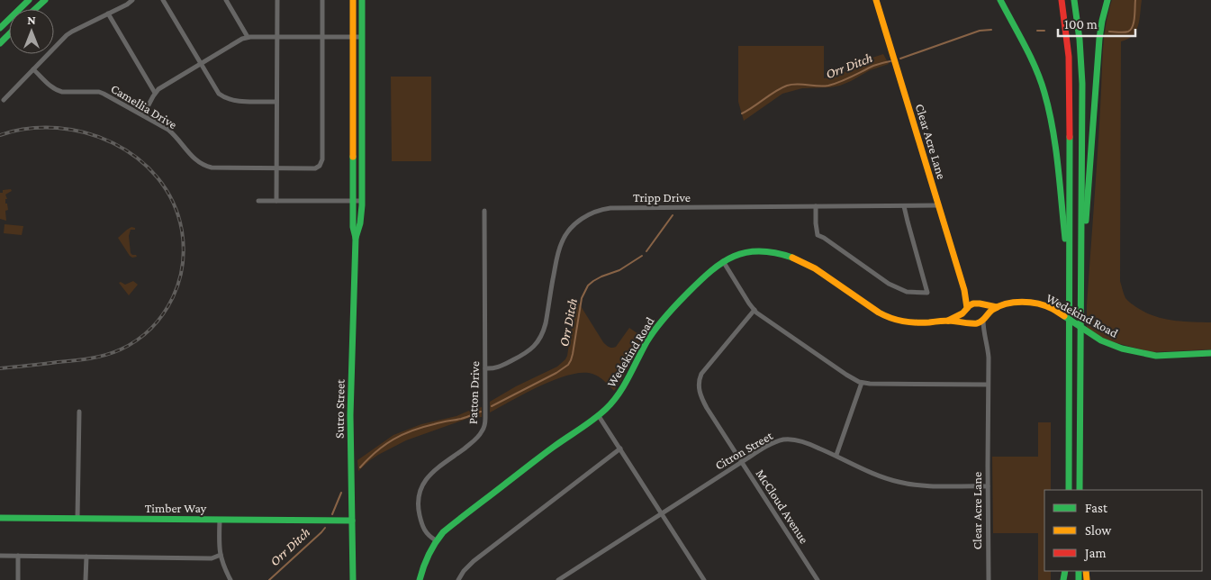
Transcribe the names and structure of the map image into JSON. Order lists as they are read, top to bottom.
{
  "streets": {
    "main road": [
      "Clear Acre Lane",
      "Wedekind Road",
      "Sutro Street",
      "Timber Way"
    ],
    "street": [
      "Camellia Drive",
      "Tripp Drive",
      "Patton Drive",
      "Citron Street",
      "McCloud Avenue"
    ]
  },
  "crossings": [
    ["Clear Acre Lane", "Tripp Drive"],
    ["Clear Acre Lane", "Wedekind Road"],
    ["Clear Acre Lane", "Citron Street"],
    ["Tripp Drive", "Patton Drive"],
    ["Wedekind Road", "Patton Drive"],
    ["Sutro Street", "Timber Way"],
    ["Citron Street", "McCloud Avenue"]
  ],
  "water": ["Orr Ditch"],
  "legend": ["Fast", "Slow", "Jam"],
  "scale_bar": "100 m",
  "north": "top"
}
